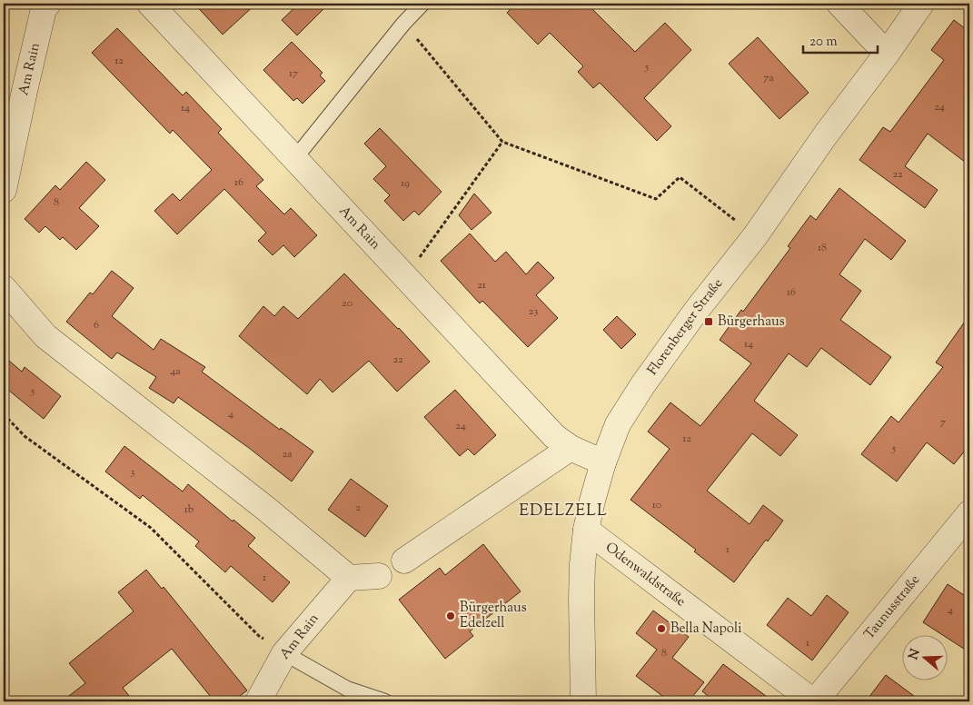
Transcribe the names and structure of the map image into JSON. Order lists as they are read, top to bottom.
{
  "streets": {
    "street": [
      "Am Rain",
      "Florenberger Straße",
      "Odenwaldstraße",
      "Taunusstraße"
    ]
  },
  "crossings": [
    ["Am Rain", "Florenberger Straße"],
    ["Florenberger Straße", "Odenwaldstraße"],
    ["Odenwaldstraße", "Taunusstraße"]
  ],
  "districts": ["EDELZELL"],
  "places": {
    "transit": ["Bürgerhaus"],
    "other": ["Bürgerhaus Edelzell", "Bella Napoli"]
  },
  "house_numbers": [
    "12",
    "5",
    "17",
    "7a",
    "24",
    "14",
    "22",
    "16",
    "19",
    "8",
    "18",
    "21",
    "16",
    "20",
    "23",
    "6",
    "14",
    "22",
    "4a",
    "5",
    "4",
    "7",
    "24",
    "12",
    "5",
    "2a",
    "3",
    "10",
    "2",
    "1b",
    "1",
    "1",
    "4",
    "1",
    "8"
  ],
  "scale_bar": "20 m",
  "north": "left"
}
